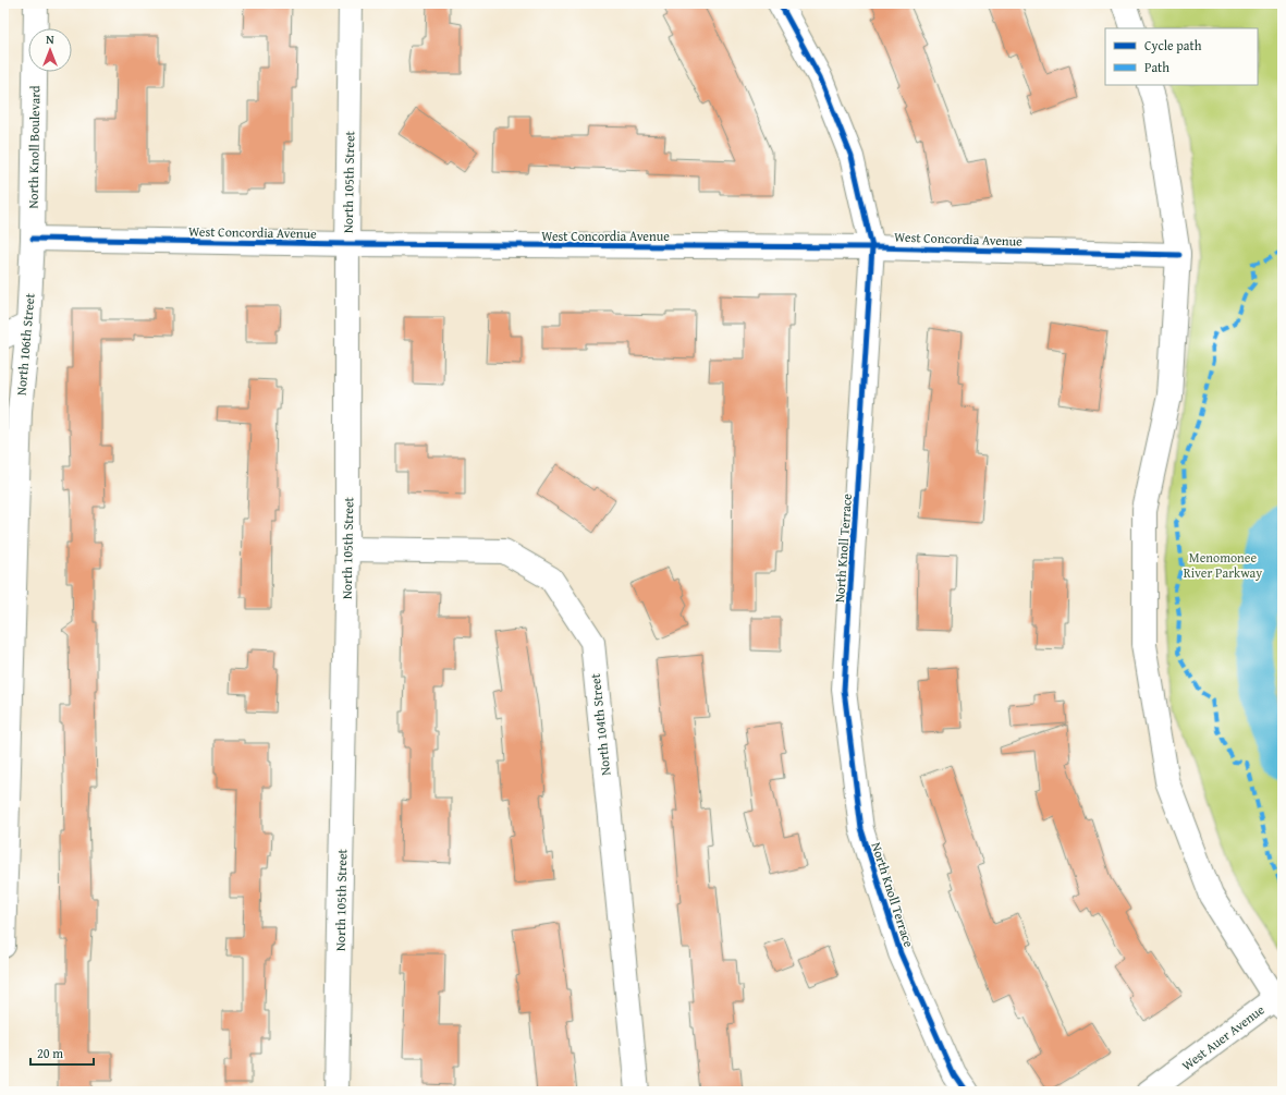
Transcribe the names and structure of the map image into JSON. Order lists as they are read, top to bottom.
{
  "streets": {
    "street": [
      "North Knoll Boulevard",
      "North 105th Street",
      "West Concordia Avenue",
      "North 106th Street",
      "North Knoll Terrace",
      "North 104th Street",
      "West Auer Avenue"
    ]
  },
  "crossings": [
    ["North Knoll Boulevard", "West Concordia Avenue"],
    ["North Knoll Boulevard", "North 106th Street"],
    ["North 105th Street", "West Concordia Avenue"],
    ["North 105th Street", "North 104th Street"],
    ["West Concordia Avenue", "North 106th Street"],
    ["West Concordia Avenue", "North Knoll Terrace"]
  ],
  "parks": ["Menomonee River Parkway"],
  "legend": ["Cycle path", "Path"],
  "scale_bar": "20 m",
  "north": "top"
}
